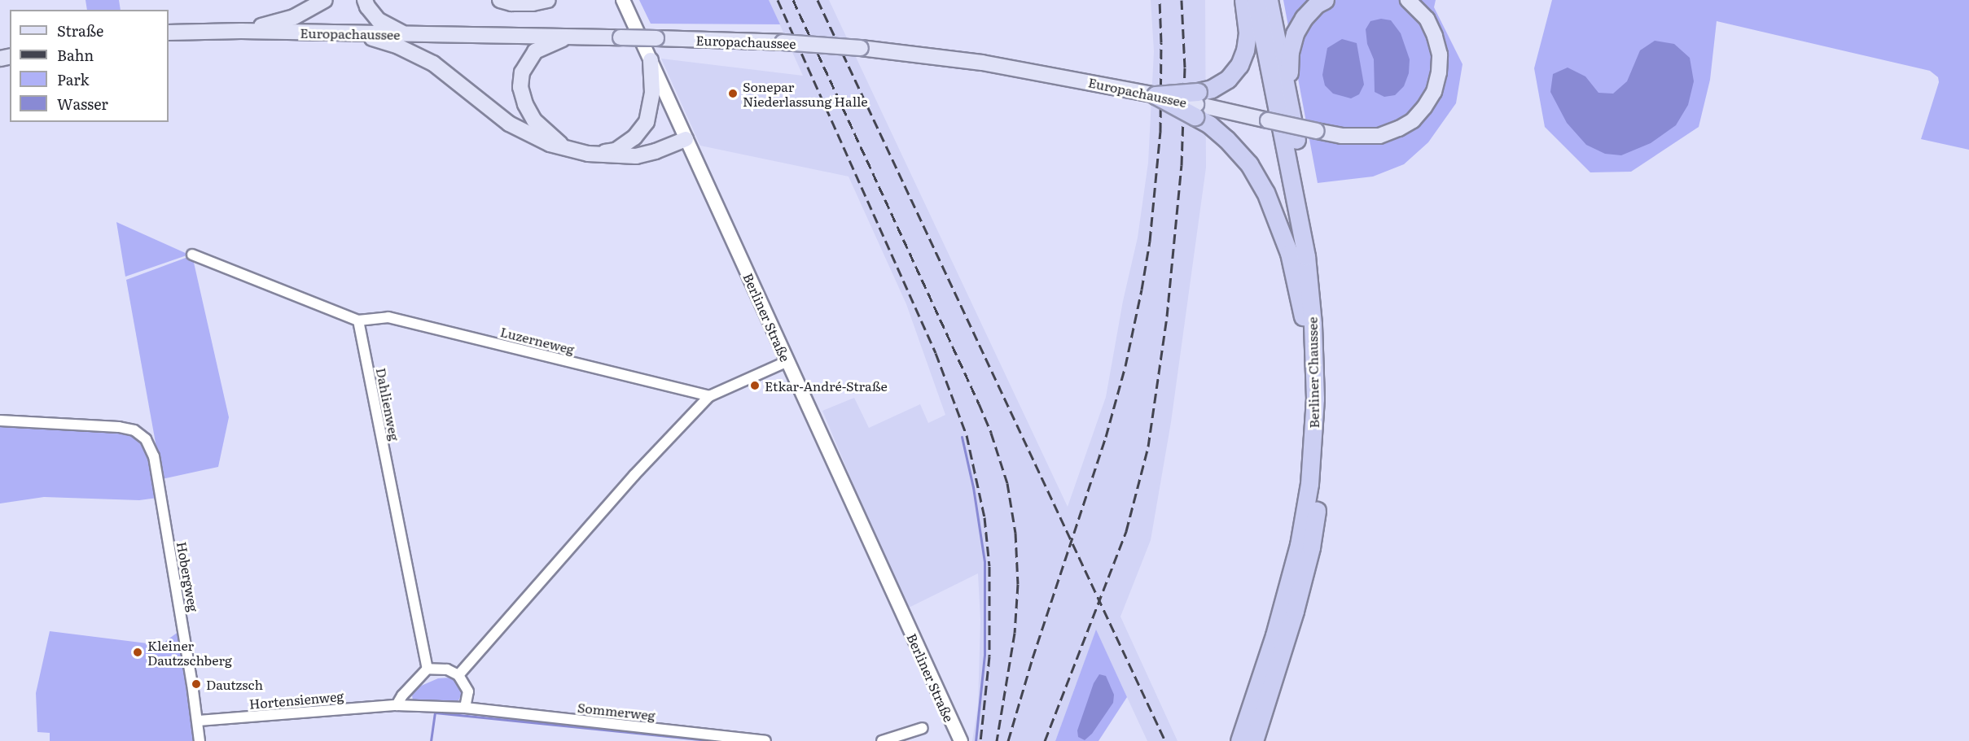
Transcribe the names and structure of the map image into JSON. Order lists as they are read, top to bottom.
{
  "streets": {
    "highway": ["Berliner Chaussee"],
    "main road": ["Europachaussee"],
    "street": [
      "Berliner Straße",
      "Luzerneweg",
      "Dahlienweg",
      "Hobergweg",
      "Hortensienweg",
      "Sommerweg"
    ]
  },
  "crossings": [
    ["Luzerneweg", "Dahlienweg"],
    ["Hobergweg", "Hortensienweg"],
    ["Hortensienweg", "Sommerweg"]
  ],
  "places": [
    "Sonepar Niederlassung Halle",
    "Etkar-André-Straße",
    "Kleiner Dautzschberg",
    "Dautzsch"
  ],
  "legend": [
    "Straße",
    "Bahn",
    "Park",
    "Wasser"
  ]
}
